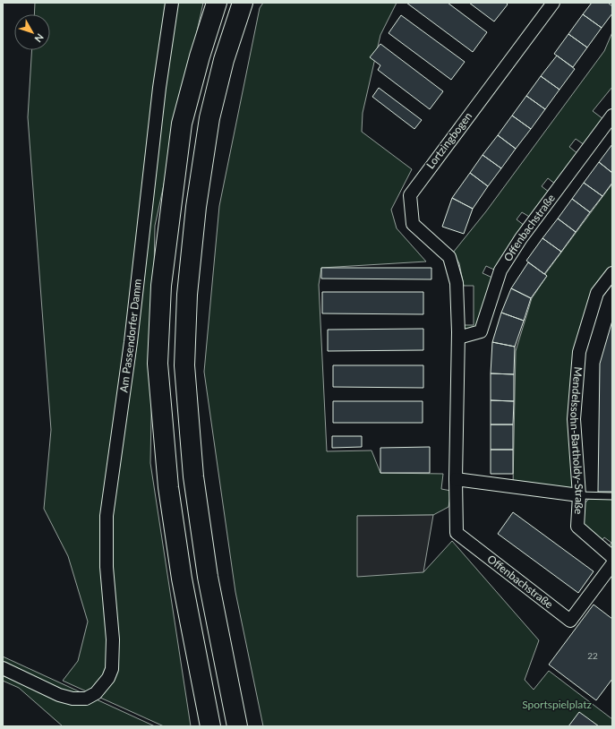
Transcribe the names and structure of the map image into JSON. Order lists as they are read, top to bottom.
{
  "streets": {
    "street": [
      "Lortzingbogen",
      "Offenbachstraße",
      "Am Passendorfer Damm",
      "Mendelssohn-Bartholdy-Straße"
    ]
  },
  "crossings": [
    ["Lortzingbogen", "Offenbachstraße"]
  ],
  "parks": ["Sportspielplatz"],
  "house_numbers": ["22"],
  "north": "bottom right"
}
